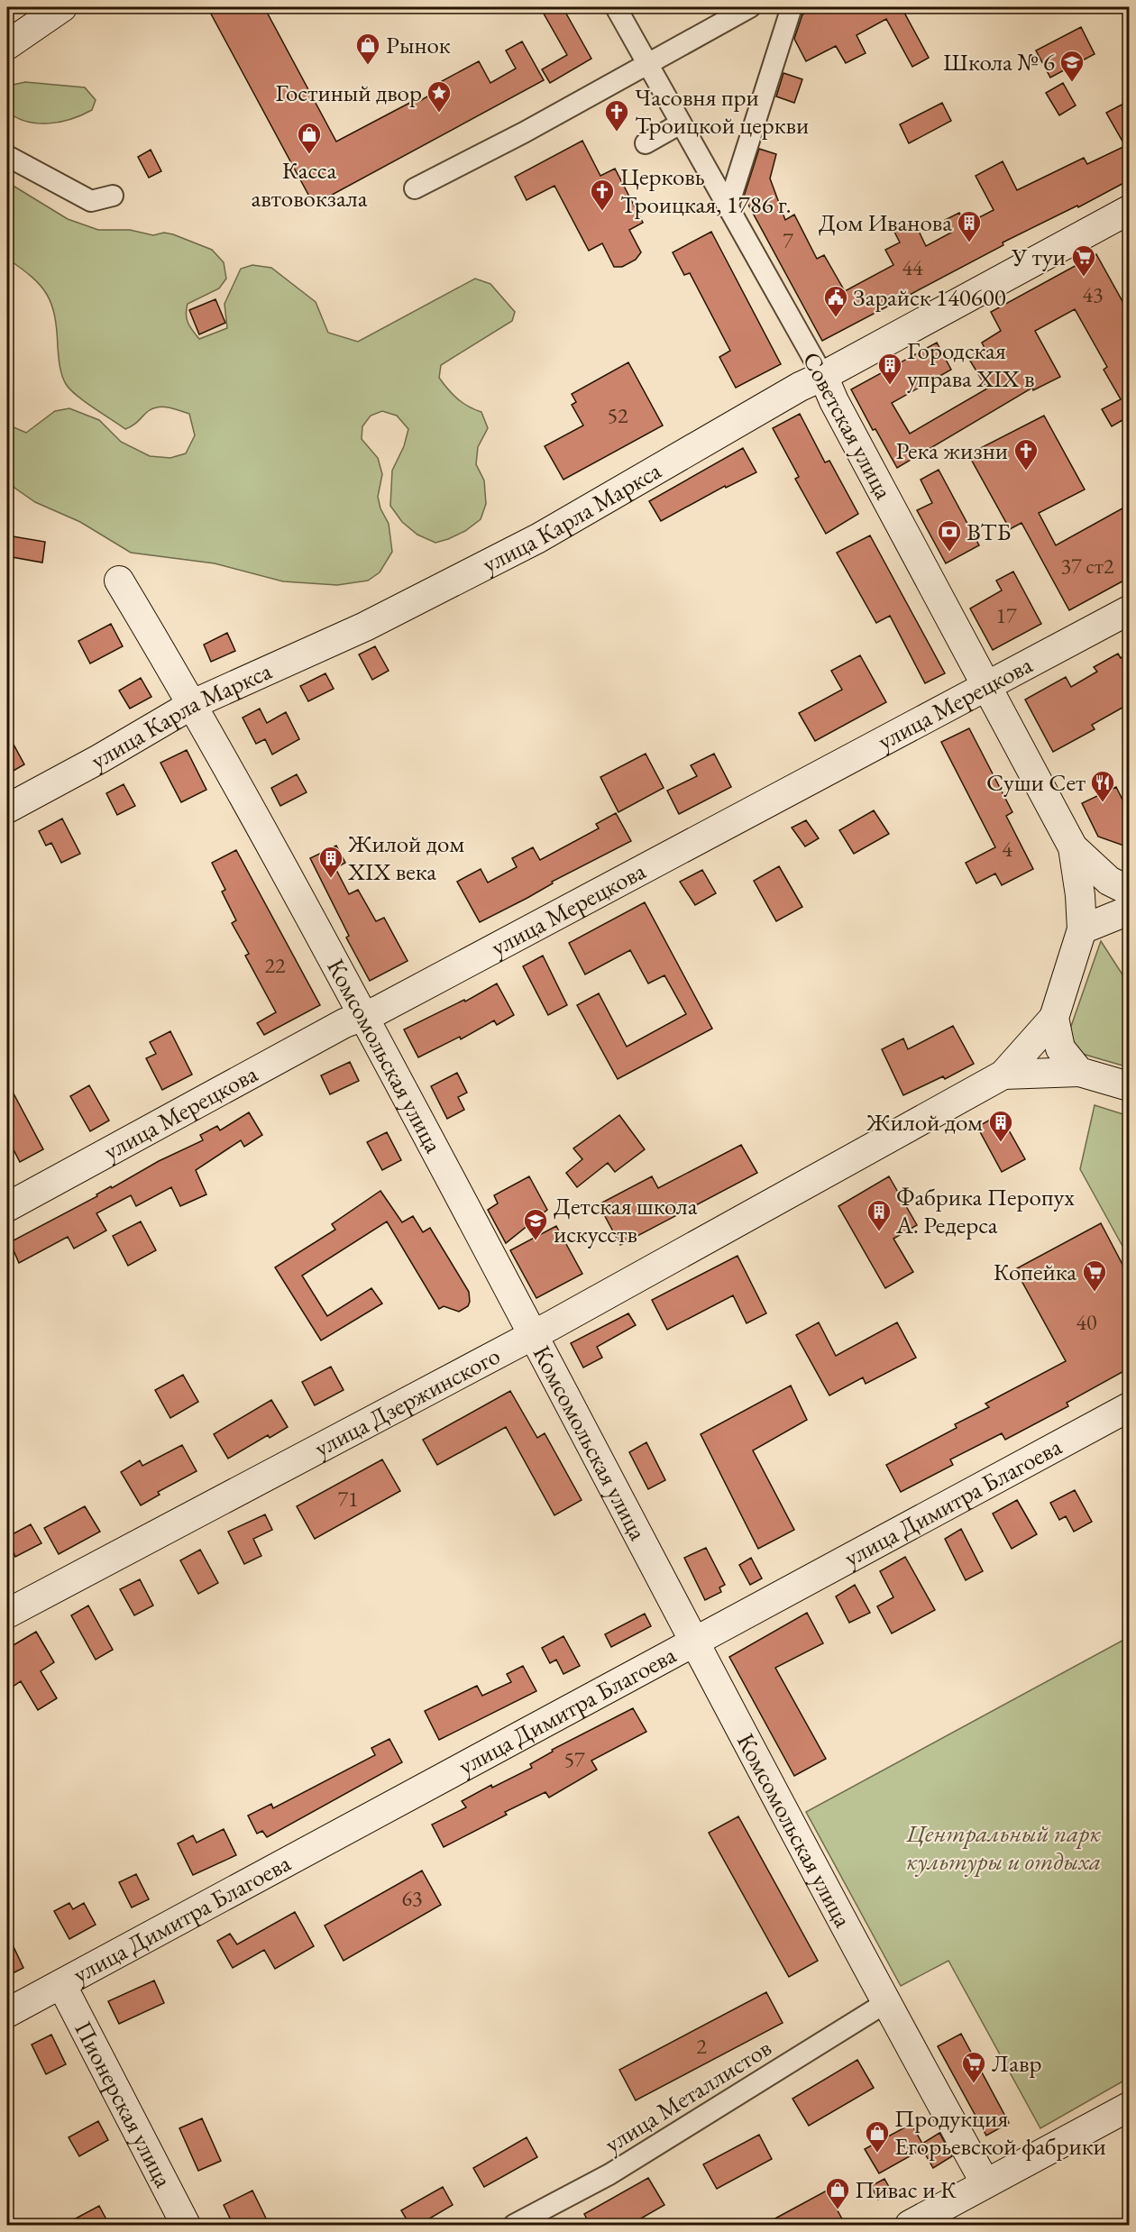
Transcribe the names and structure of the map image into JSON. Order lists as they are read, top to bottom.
{
  "streets": {
    "street": [
      "Советская улица",
      "улица Карла Маркса",
      "улица Мерецкова",
      "Комсомольская улица",
      "улица Дзержинского",
      "улица Димитра Благоева",
      "улица Металлистов",
      "Пионерская улица"
    ]
  },
  "crossings": [
    ["Советская улица", "улица Карла Маркса"],
    ["Советская улица", "улица Мерецкова"],
    ["улица Карла Маркса", "Комсомольская улица"],
    ["улица Мерецкова", "Комсомольская улица"],
    ["Комсомольская улица", "улица Дзержинского"],
    ["Комсомольская улица", "улица Димитра Благоева"],
    ["Комсомольская улица", "улица Металлистов"],
    ["улица Димитра Благоева", "Пионерская улица"]
  ],
  "parks": ["Центральный парк культуры и отдыха"],
  "places": {
    "shop": [
      "Рынок",
      "Касса автовокзала",
      "Продукция Егорьевской фабрики",
      "Пивас и К"
    ],
    "school or university": ["Школа № 6", "Детская школа искусств"],
    "place": ["Гостиный двор"],
    "church": ["Часовня при Троицкой церкви", "Церковь Троицкая, 1786 г.", "Река жизни"],
    "building": [
      "Дом Иванова",
      "Городская управа XIX в",
      "Жилой дом XIX века",
      "Жилой дом",
      "Фабрика Перопух А. Редерса"
    ],
    "supermarket": ["У туи", "Копейка", "Лавр"],
    "public building": ["Зарайск 140600"],
    "bank": ["ВТБ"],
    "restaurant": ["Суши Сет"]
  },
  "house_numbers": [
    "7",
    "44",
    "43",
    "52",
    "37 ст2",
    "17",
    "4",
    "22",
    "40",
    "71",
    "57",
    "63",
    "2"
  ]
}
